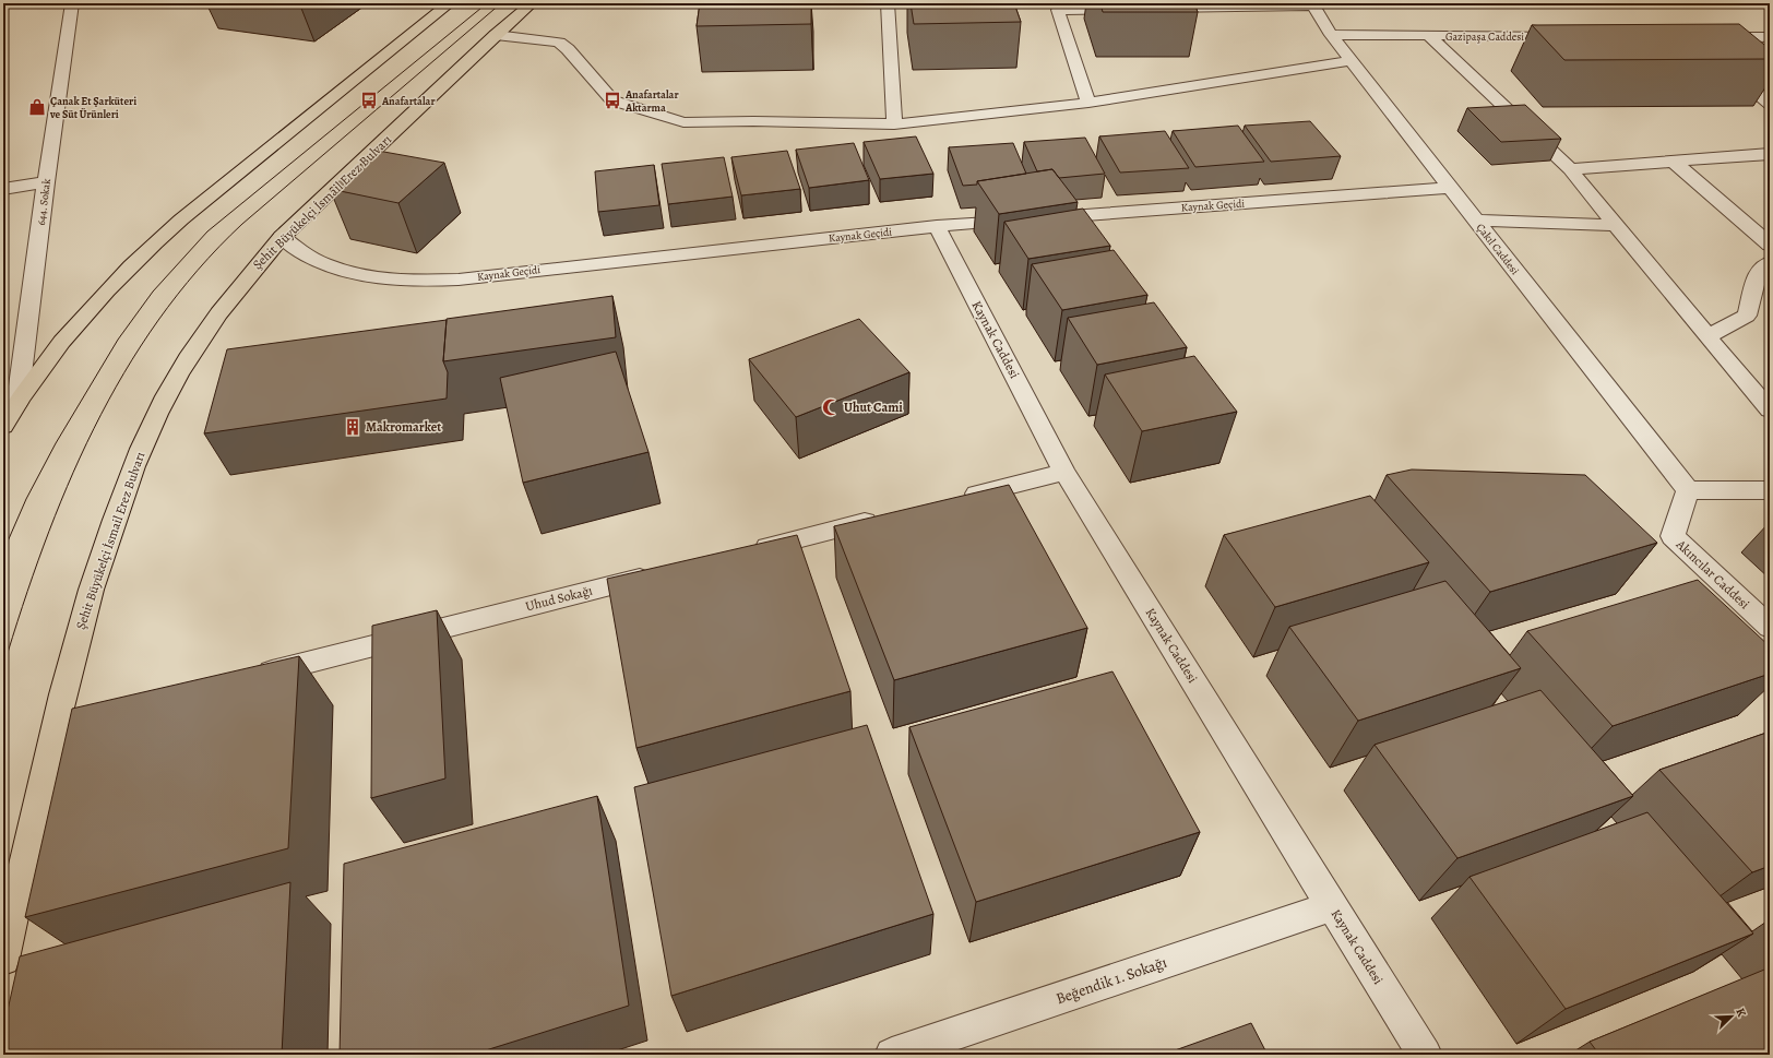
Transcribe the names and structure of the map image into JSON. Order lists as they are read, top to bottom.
{
  "streets": {
    "main road": ["Şehit Büyükelçi İsmail Erez Bulvarı"],
    "street": [
      "Gazipaşa Caddesi",
      "644. Sokak",
      "Kaynak Geçidi",
      "Çakıl Caddesi",
      "Kaynak Caddesi",
      "Akıncılar Caddesi",
      "Uhud Sokağı",
      "Beğendik 1. Sokağı"
    ]
  },
  "crossings": [
    ["Gazipaşa Caddesi", "Çakıl Caddesi"],
    ["Şehit Büyükelçi İsmail Erez Bulvarı", "Kaynak Geçidi"],
    ["Kaynak Geçidi", "Çakıl Caddesi"],
    ["Kaynak Geçidi", "Kaynak Caddesi"],
    ["Çakıl Caddesi", "Akıncılar Caddesi"],
    ["Kaynak Caddesi", "Beğendik 1. Sokağı"]
  ],
  "places": {
    "bus stop": ["Anafartalar", "Anafartalar Aktarma"],
    "shop": ["Çanak Et Şarküteri ve Süt Ürünleri"],
    "mosque": ["Uhut Cami"],
    "building": ["Makromarket"]
  },
  "north": "top right"
}
